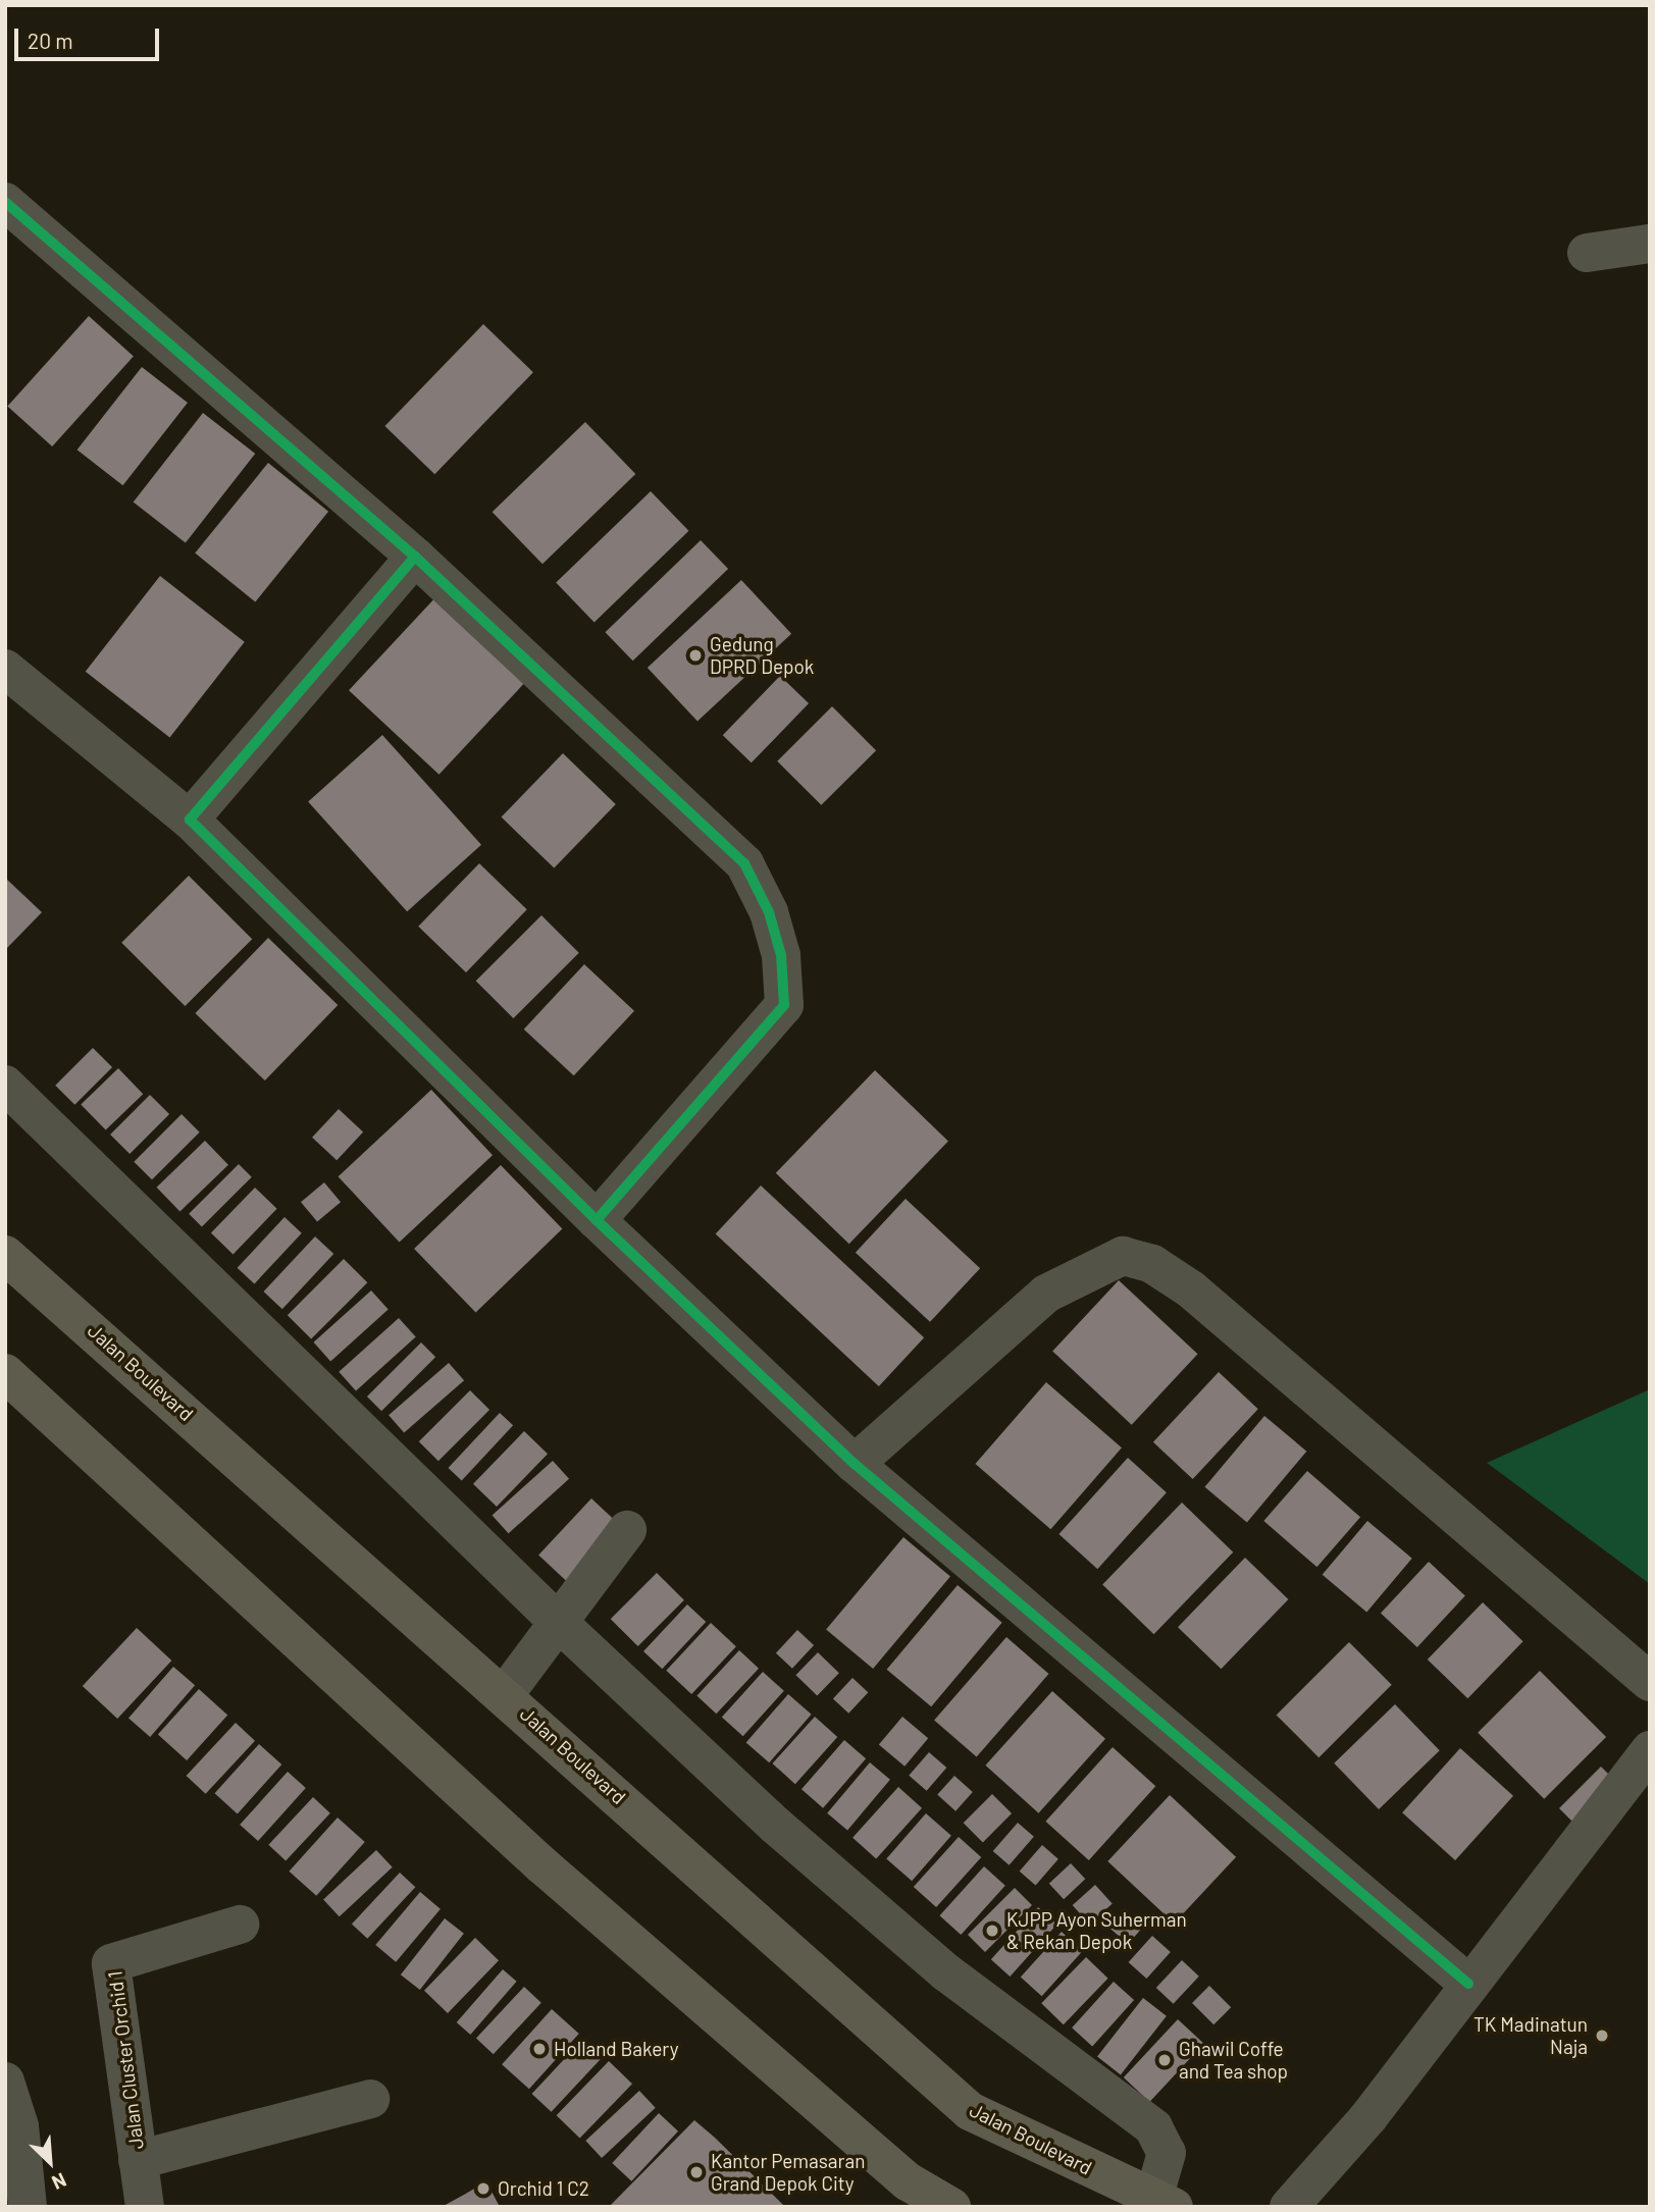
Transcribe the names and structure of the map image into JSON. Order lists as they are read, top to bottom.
{
  "streets": {
    "main road": ["Jalan Boulevard"],
    "street": ["Jalan Cluster Orchid 1"]
  },
  "places": [
    "Gedung DPRD Depok",
    "KJPP Ayon Suherman & Rekan Depok",
    "TK Madinatun Naja",
    "Holland Bakery",
    "Ghawil Coffe and Tea shop",
    "Kantor Pemasaran Grand Depok City",
    "Orchid 1 C2"
  ],
  "scale_bar": "20 m",
  "north": "bottom right"
}
